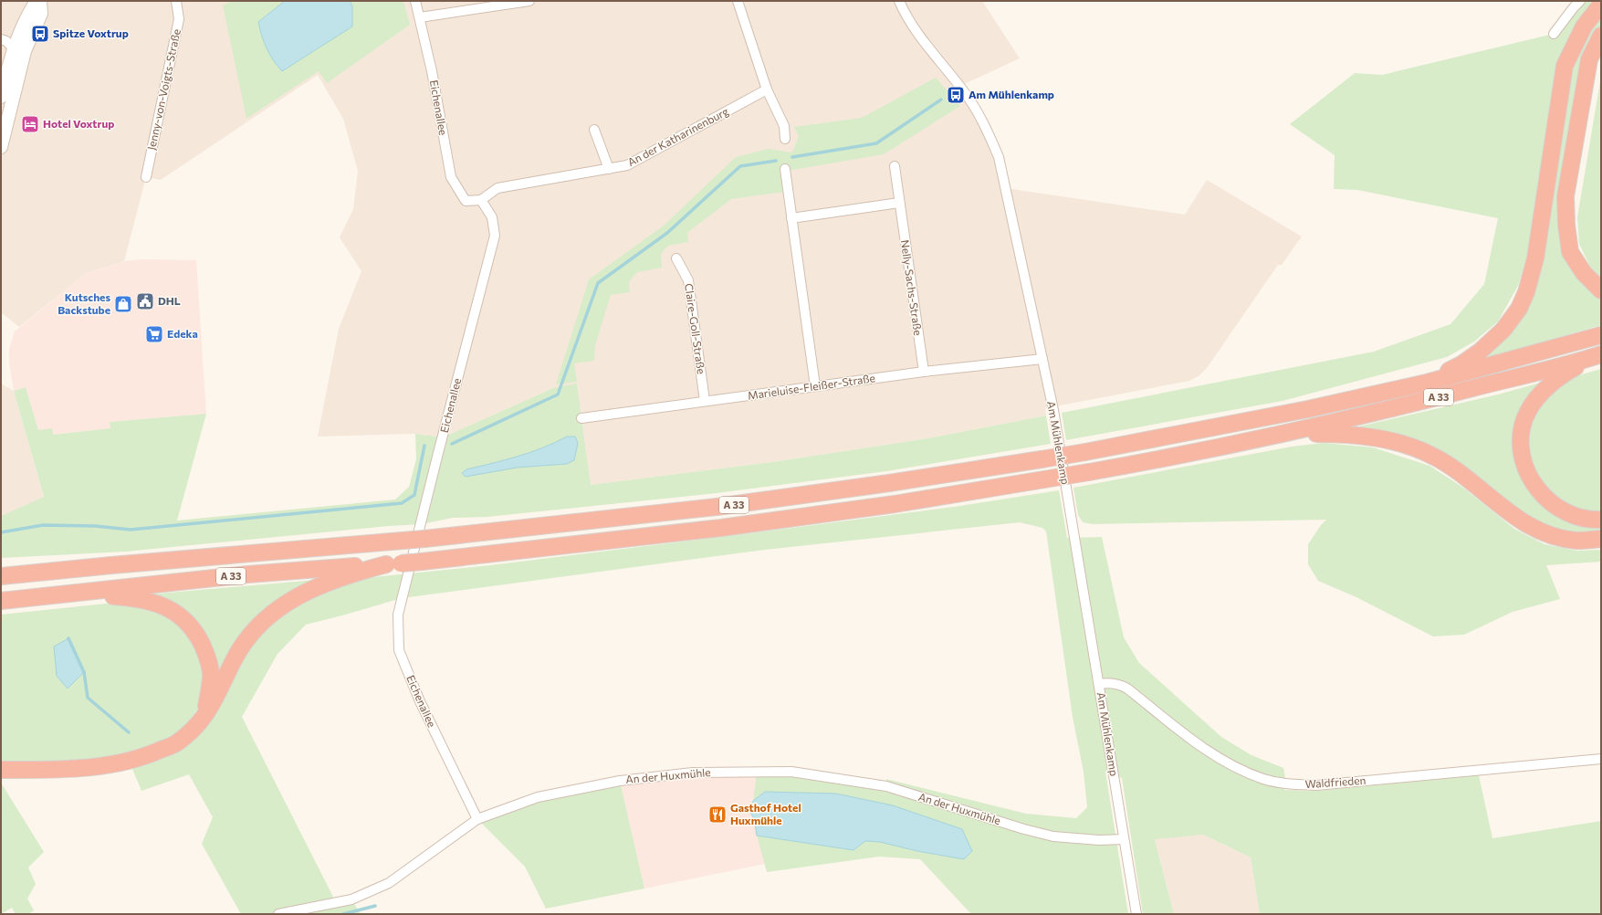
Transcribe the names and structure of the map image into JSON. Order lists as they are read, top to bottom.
{
  "streets": {
    "highway": ["A 33"],
    "street": [
      "Jenny-von-Voigts-Straße",
      "Eichenallee",
      "An der Katharinenburg",
      "Nelly-Sachs-Straße",
      "Claire-Goll-Straße",
      "Marieluise-Fleißer-Straße",
      "Am Mühlenkamp",
      "An der Huxmühle",
      "Waldfrieden"
    ]
  },
  "crossings": [
    ["Eichenallee", "An der Katharinenburg"],
    ["Eichenallee", "An der Huxmühle"],
    ["Nelly-Sachs-Straße", "Marieluise-Fleißer-Straße"],
    ["Claire-Goll-Straße", "Marieluise-Fleißer-Straße"],
    ["Marieluise-Fleißer-Straße", "Am Mühlenkamp"],
    ["Am Mühlenkamp", "An der Huxmühle"],
    ["Am Mühlenkamp", "Waldfrieden"]
  ],
  "places": {
    "bus stop": ["Spitze Voxtrup", "Am Mühlenkamp"],
    "hotel": ["Hotel Voxtrup"],
    "public building": ["DHL"],
    "shop": ["Kutsches Backstube"],
    "supermarket": ["Edeka"],
    "restaurant": ["Gasthof Hotel Huxmühle"]
  }
}
